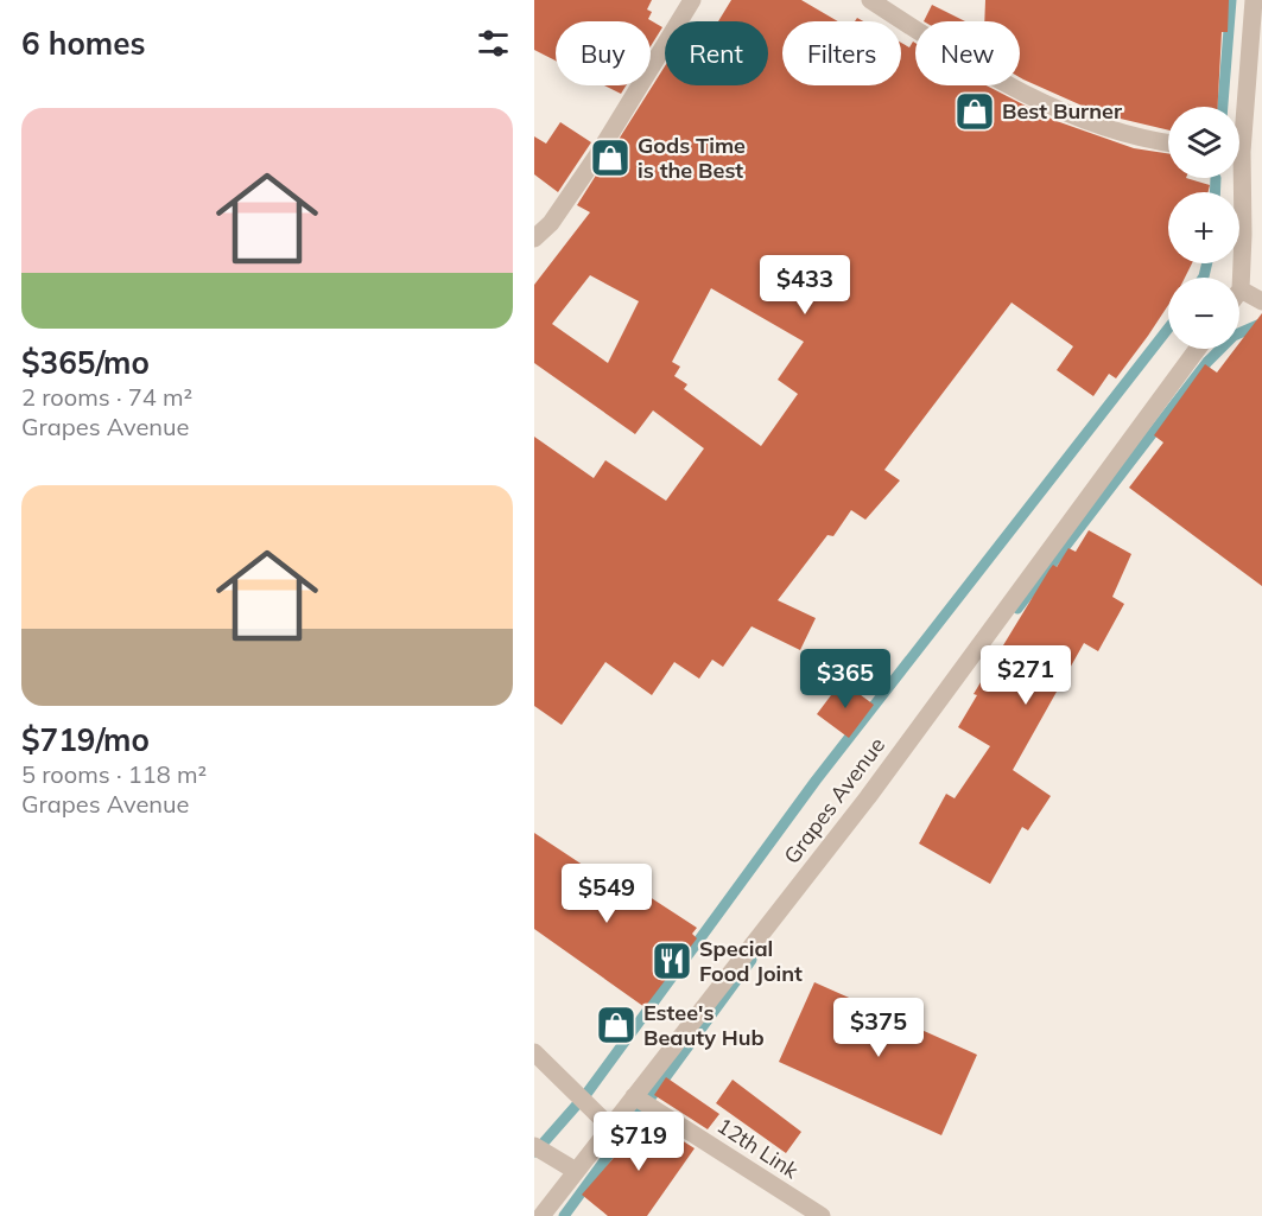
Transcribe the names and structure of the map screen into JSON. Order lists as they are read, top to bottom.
{
  "streets": {
    "street": ["Grapes Avenue", "12th Link"]
  },
  "crossings": [
    ["Grapes Avenue", "12th Link"]
  ],
  "places": {
    "shop": ["Best Burner", "Gods Time is the Best", "Estee's Beauty Hub"],
    "restaurant": ["Special Food Joint"]
  },
  "page": {
    "heading": "6 homes",
    "chip": [
      "Buy",
      "Rent",
      "Filters",
      "New"
    ],
    "list": [
      {
        "name": "$365/mo",
        "note": "2 rooms · 74 m² · Grapes Avenue"
      },
      {
        "name": "$719/mo",
        "note": "5 rooms · 118 m² · Grapes Avenue"
      }
    ],
    "map_buttons": ["+", "−"],
    "price": [
      "$433",
      "$271",
      "$365",
      "$549",
      "$375",
      "$719"
    ]
  }
}
